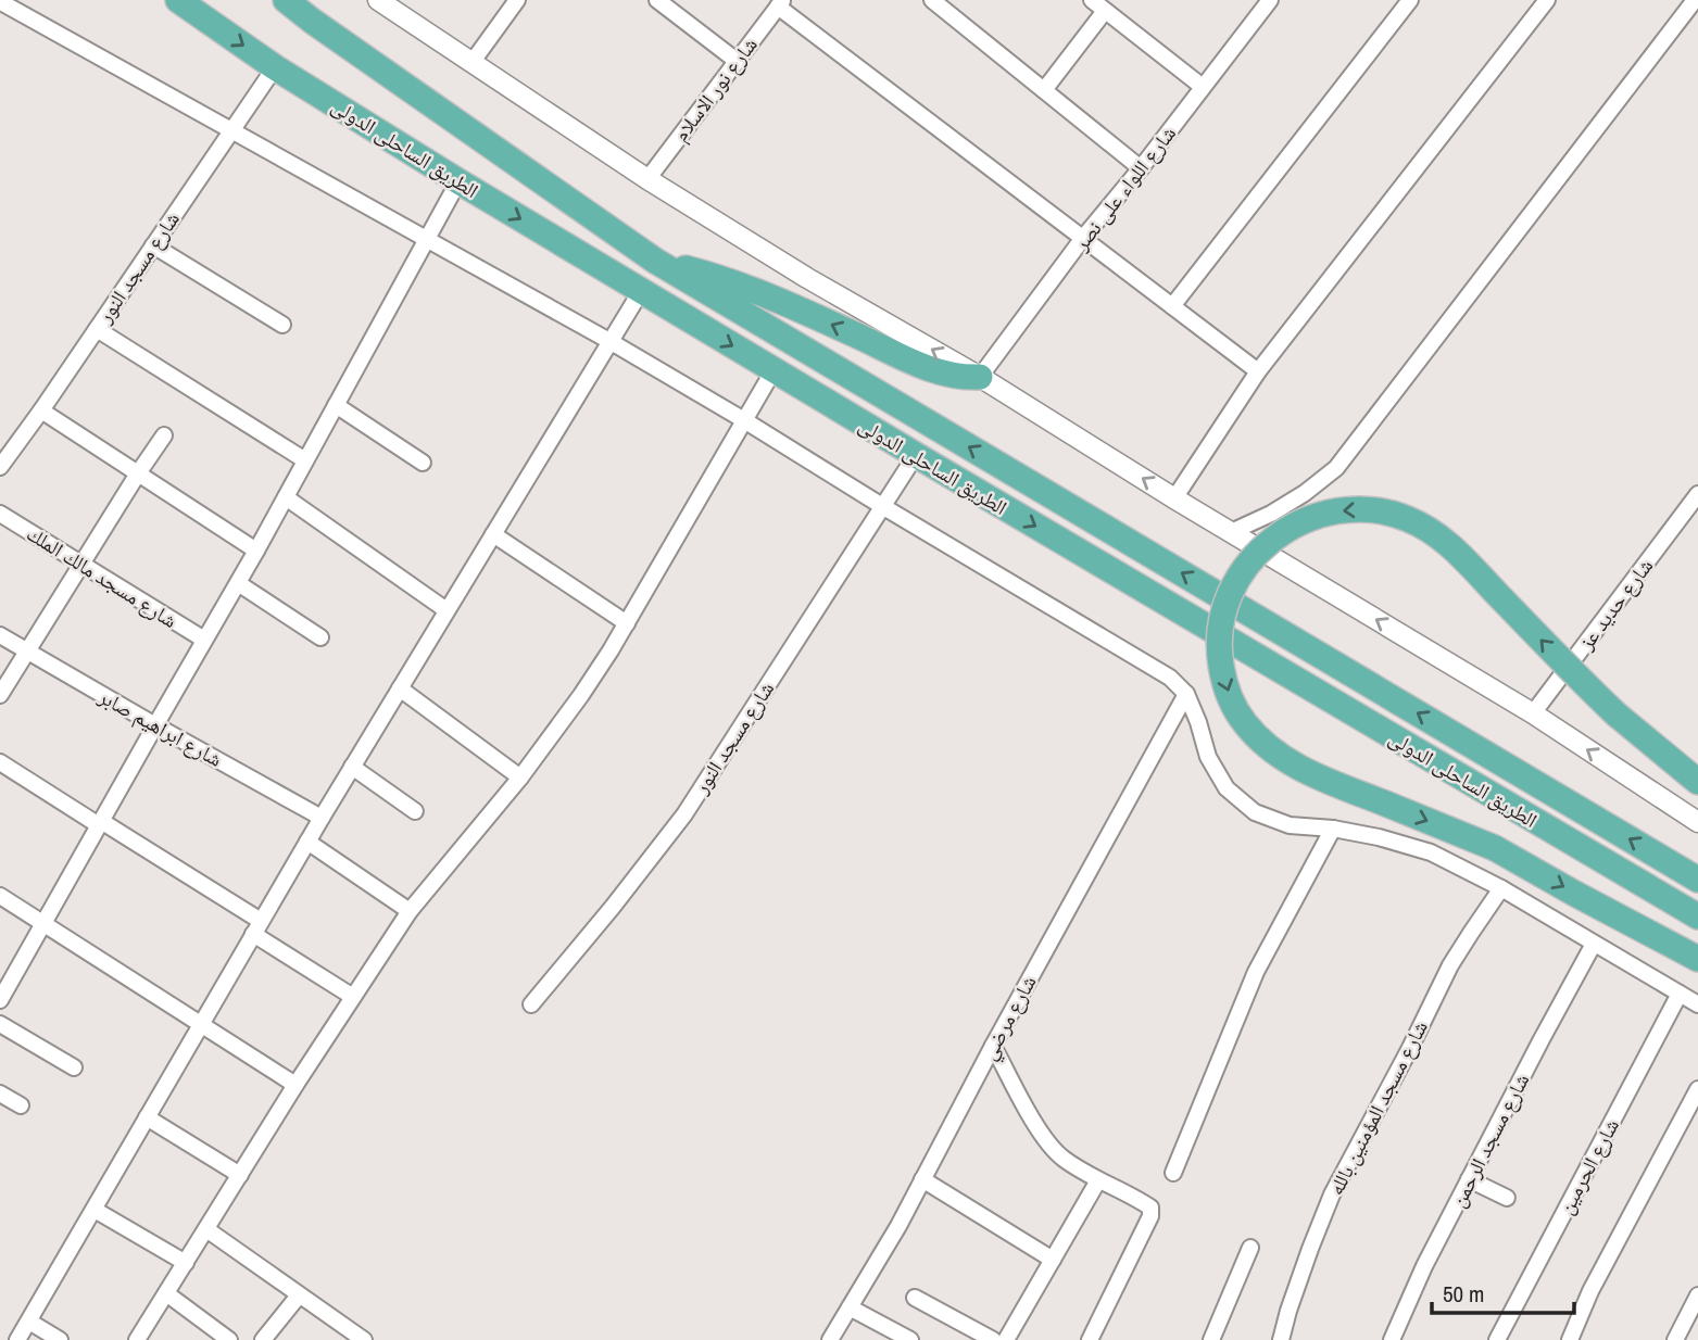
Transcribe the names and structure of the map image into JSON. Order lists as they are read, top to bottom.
{
  "streets": {
    "highway": ["الطريق الساحلى الدولى"],
    "street": [
      "شارع نور الاسلام",
      "شارع اللواء على نصر",
      "شارع مسجد النور",
      "شارع مسجد مالك الملك",
      "شارع حديد عز",
      "شارع ابراهيم صابر",
      "شارع مرضي",
      "شارع مسجد المؤمنين بالله",
      "شارع مسجد الرحمن",
      "شارع الحرمين"
    ]
  },
  "crossings": [
    ["الطريق الساحلى الدولى", "شارع مسجد النور"]
  ],
  "scale_bar": "50 m"
}
